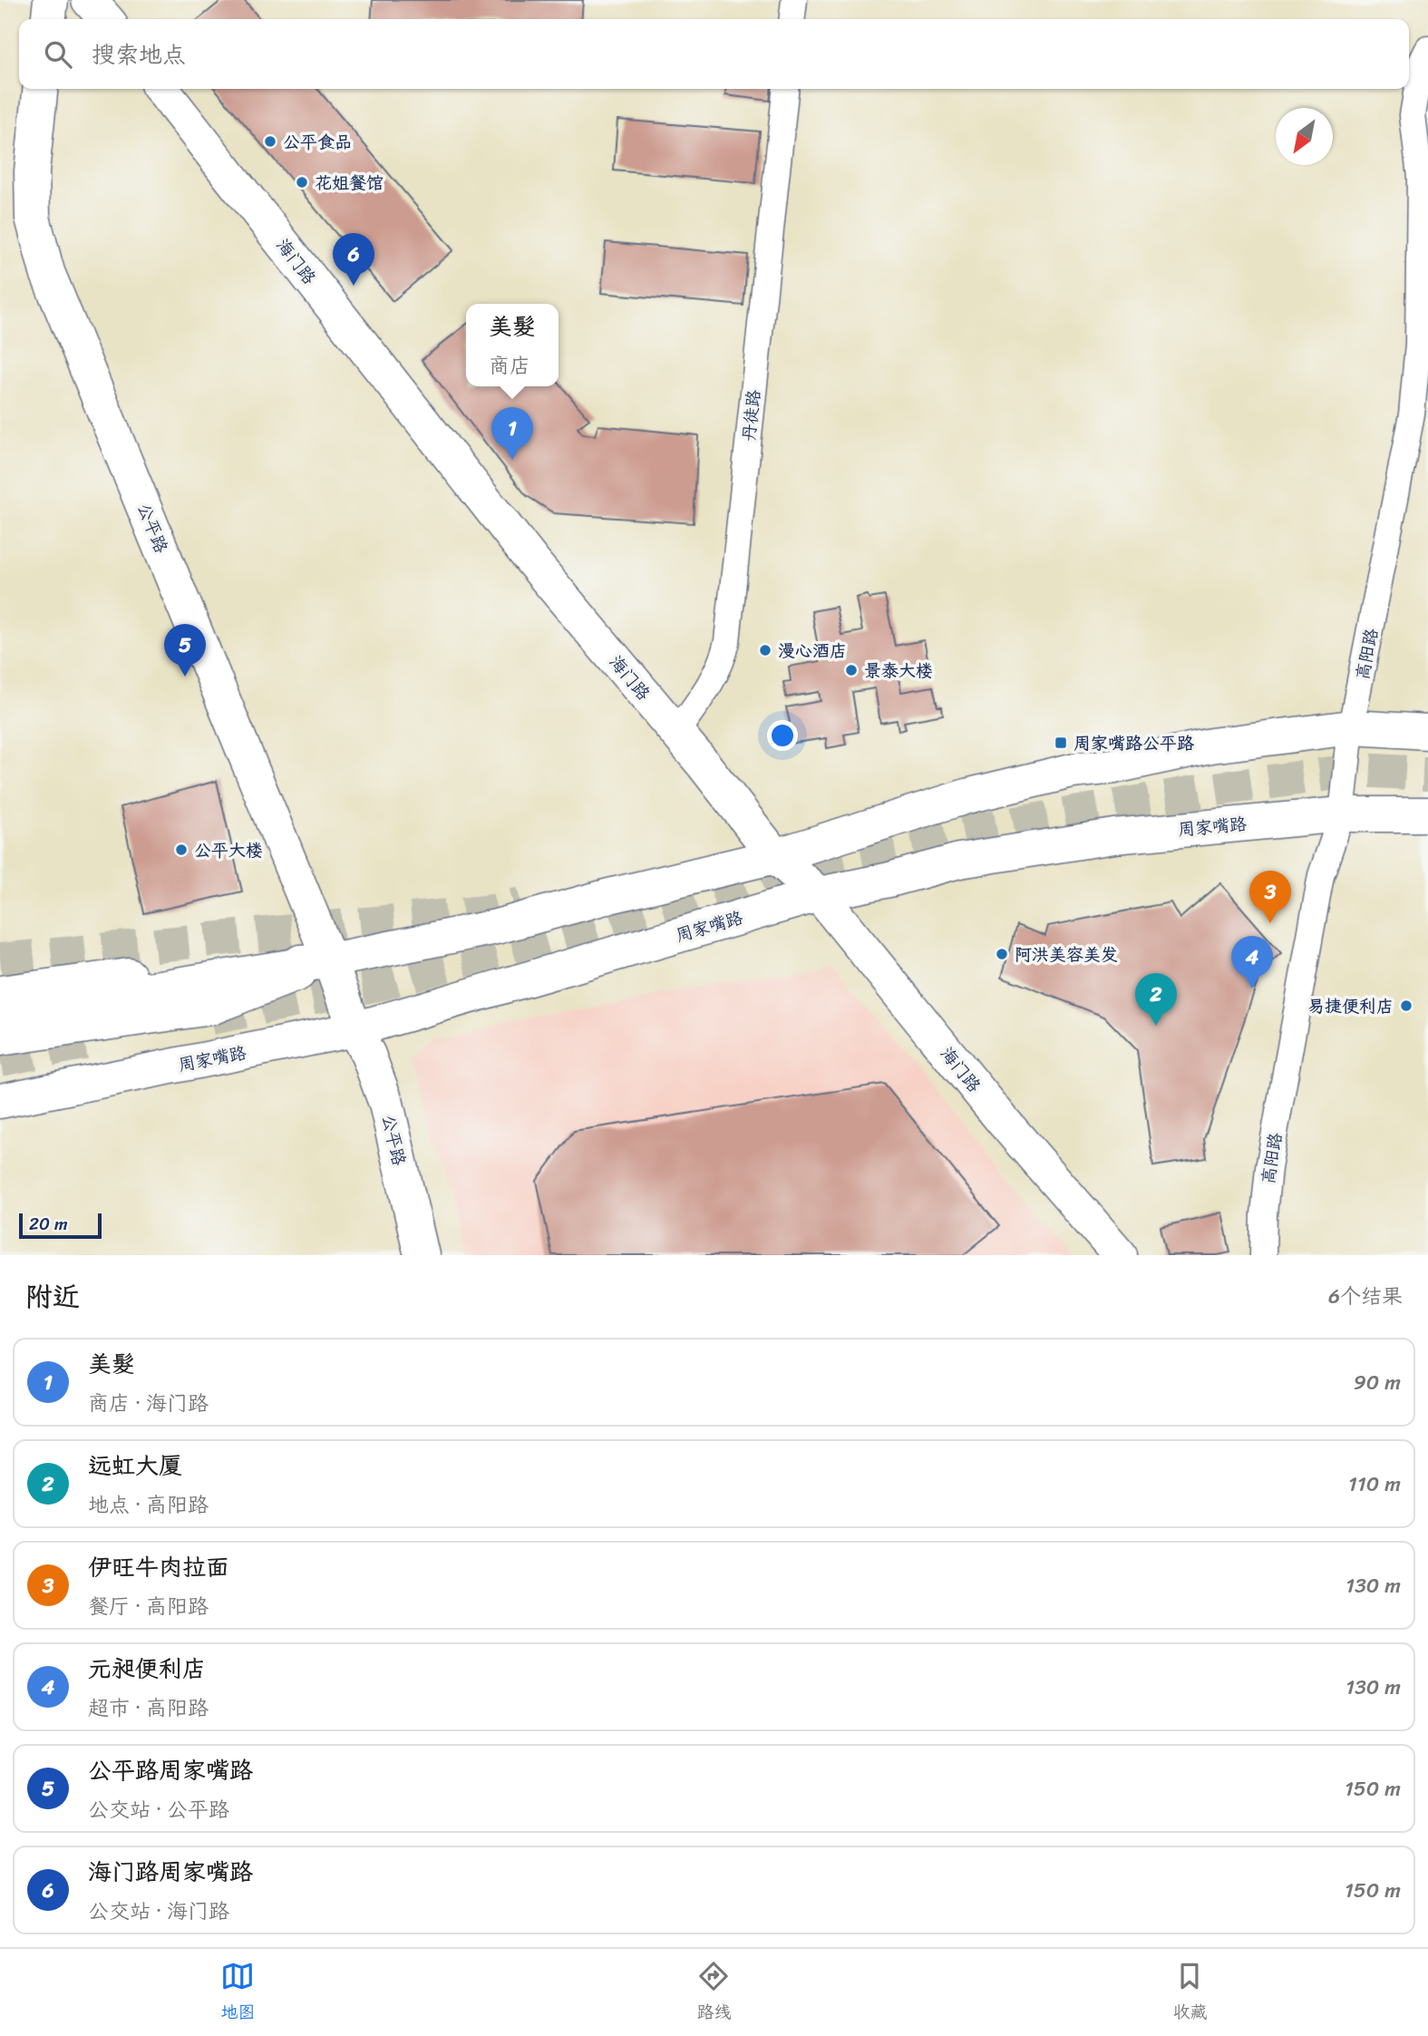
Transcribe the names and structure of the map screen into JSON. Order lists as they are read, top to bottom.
{
  "streets": {
    "main road": ["海门路", "公平路", "周家嘴路"],
    "street": ["丹徒路", "高阳路"]
  },
  "crossings": [
    ["海门路", "丹徒路"],
    ["海门路", "周家嘴路"],
    ["公平路", "周家嘴路"],
    ["高阳路", "周家嘴路"]
  ],
  "places": {
    "other": [
      "公平食品",
      "花姐餐馆",
      "漫心酒店",
      "景泰大楼",
      "公平大楼",
      "阿洪美容美发",
      "易捷便利店"
    ],
    "transit": ["周家嘴路公平路"]
  },
  "scale_bar": "20 m",
  "north": "bottom left",
  "page": {
    "search": "搜索地点",
    "pins": [
      "6",
      "1",
      "5",
      "3",
      "4",
      "2"
    ],
    "popup": ["美髮", "商店"],
    "scale": "20 m",
    "heading": ["附近", "6个结果"],
    "list": [
      {
        "mark": "1",
        "name": "美髮",
        "note": "商店 · 海门路",
        "value": "90 m"
      },
      {
        "mark": "2",
        "name": "远虹大厦",
        "note": "地点 · 高阳路",
        "value": "110 m"
      },
      {
        "mark": "3",
        "name": "伊旺牛肉拉面",
        "note": "餐厅 · 高阳路",
        "value": "130 m"
      },
      {
        "mark": "4",
        "name": "元昶便利店",
        "note": "超市 · 高阳路",
        "value": "130 m"
      },
      {
        "mark": "5",
        "name": "公平路周家嘴路",
        "note": "公交站 · 公平路",
        "value": "150 m"
      },
      {
        "mark": "6",
        "name": "海门路周家嘴路",
        "note": "公交站 · 海门路",
        "value": "150 m"
      }
    ],
    "nav": ["地图", "路线", "收藏"]
  }
}
